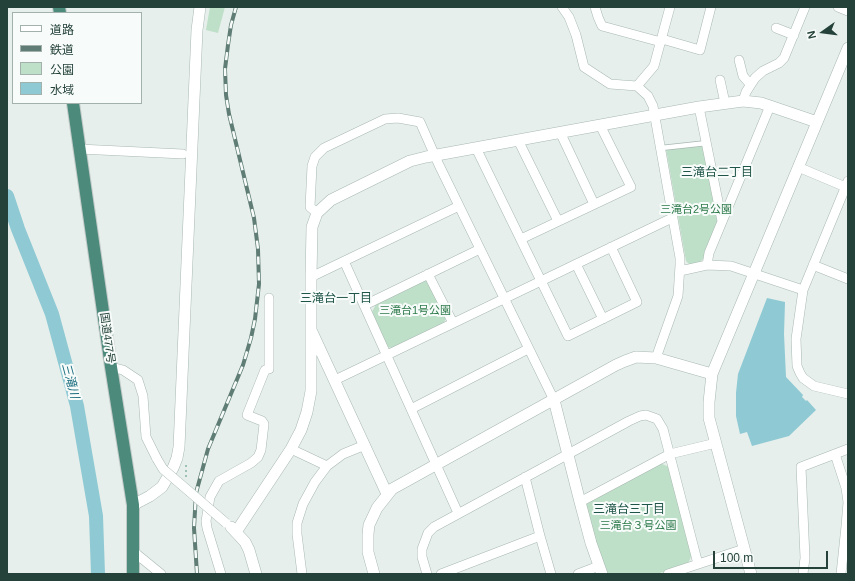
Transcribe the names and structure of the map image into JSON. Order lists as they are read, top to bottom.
{
  "streets": {
    "highway": ["国道477号"]
  },
  "districts": ["三滝台二丁目", "三滝台一丁目", "三滝台三丁目"],
  "water": ["三滝川"],
  "parks": ["三滝台2号公園", "三滝台1号公園", "三滝台３号公園"],
  "legend": [
    "道路",
    "鉄道",
    "公園",
    "水域"
  ],
  "scale_bar": "100 m",
  "north": "left"
}
